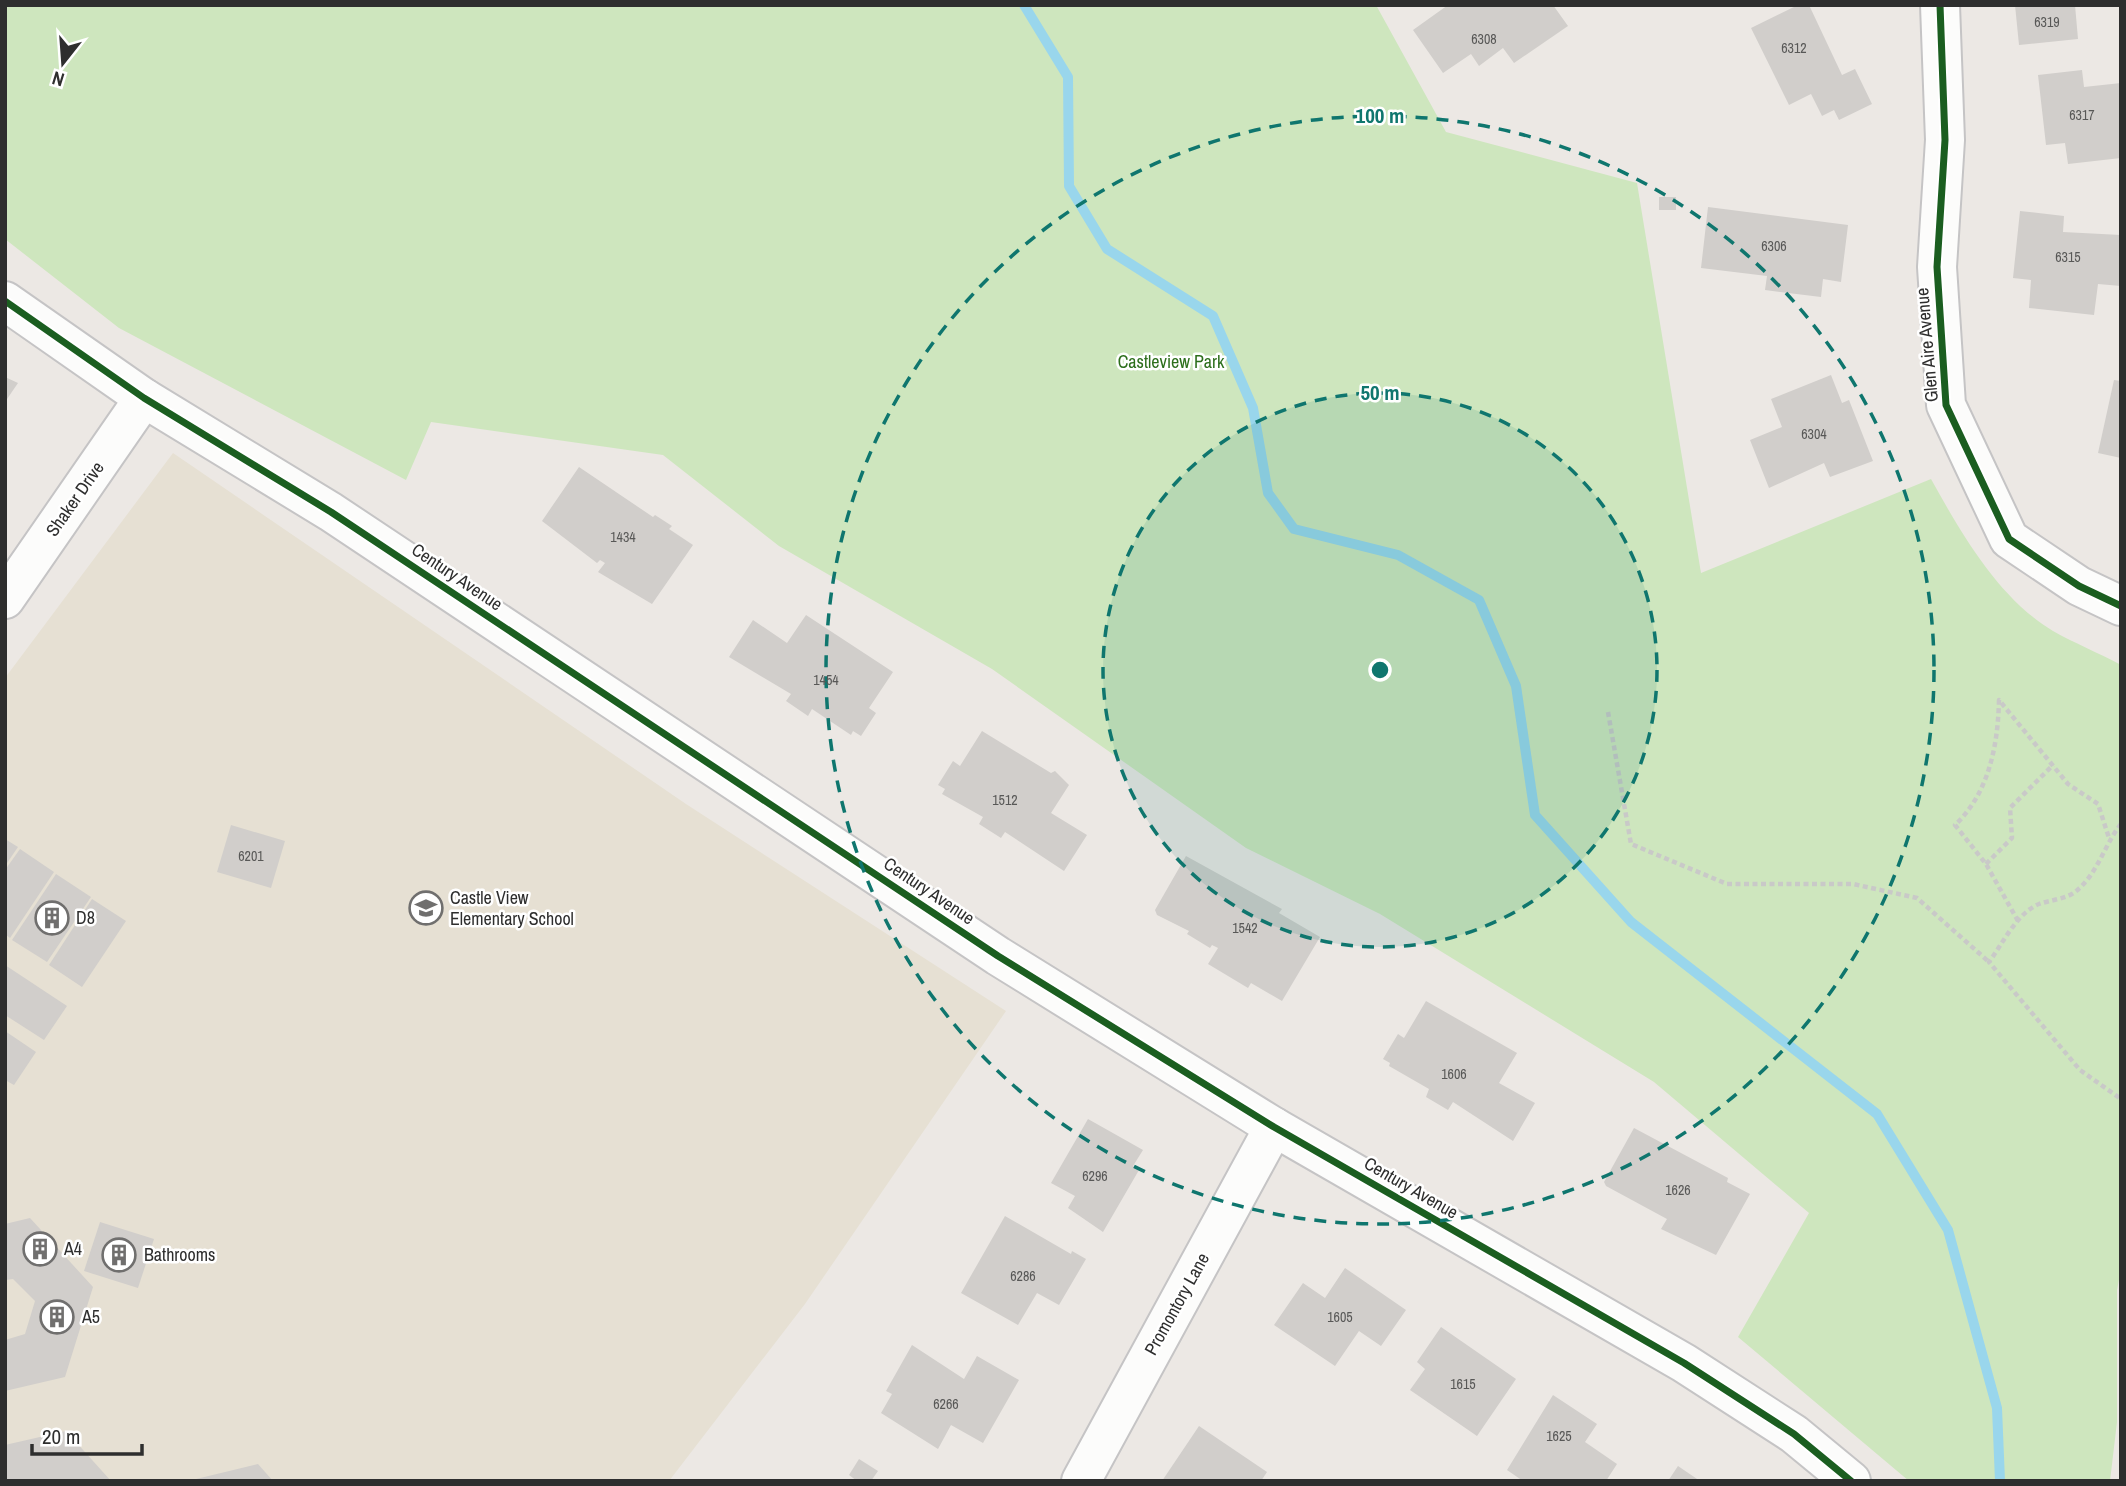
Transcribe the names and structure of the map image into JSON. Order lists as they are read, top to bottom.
{
  "streets": {
    "street": [
      "Glen Aire Avenue",
      "Shaker Drive",
      "Century Avenue",
      "Promontory Lane"
    ]
  },
  "crossings": [
    ["Shaker Drive", "Century Avenue"],
    ["Century Avenue", "Promontory Lane"]
  ],
  "parks": ["Castleview Park"],
  "places": {
    "school or university": ["Castle View Elementary School"],
    "building": [
      "D8",
      "A4",
      "Bathrooms",
      "A5"
    ]
  },
  "house_numbers": [
    "6319",
    "6308",
    "6312",
    "6317",
    "6306",
    "6315",
    "6304",
    "1434",
    "1454",
    "1512",
    "6201",
    "1542",
    "1606",
    "6296",
    "1626",
    "6286",
    "1605",
    "1615",
    "6266",
    "1625"
  ],
  "scale_bar": "20 m",
  "north": "bottom",
  "rings": ["100 m", "50 m"]
}
